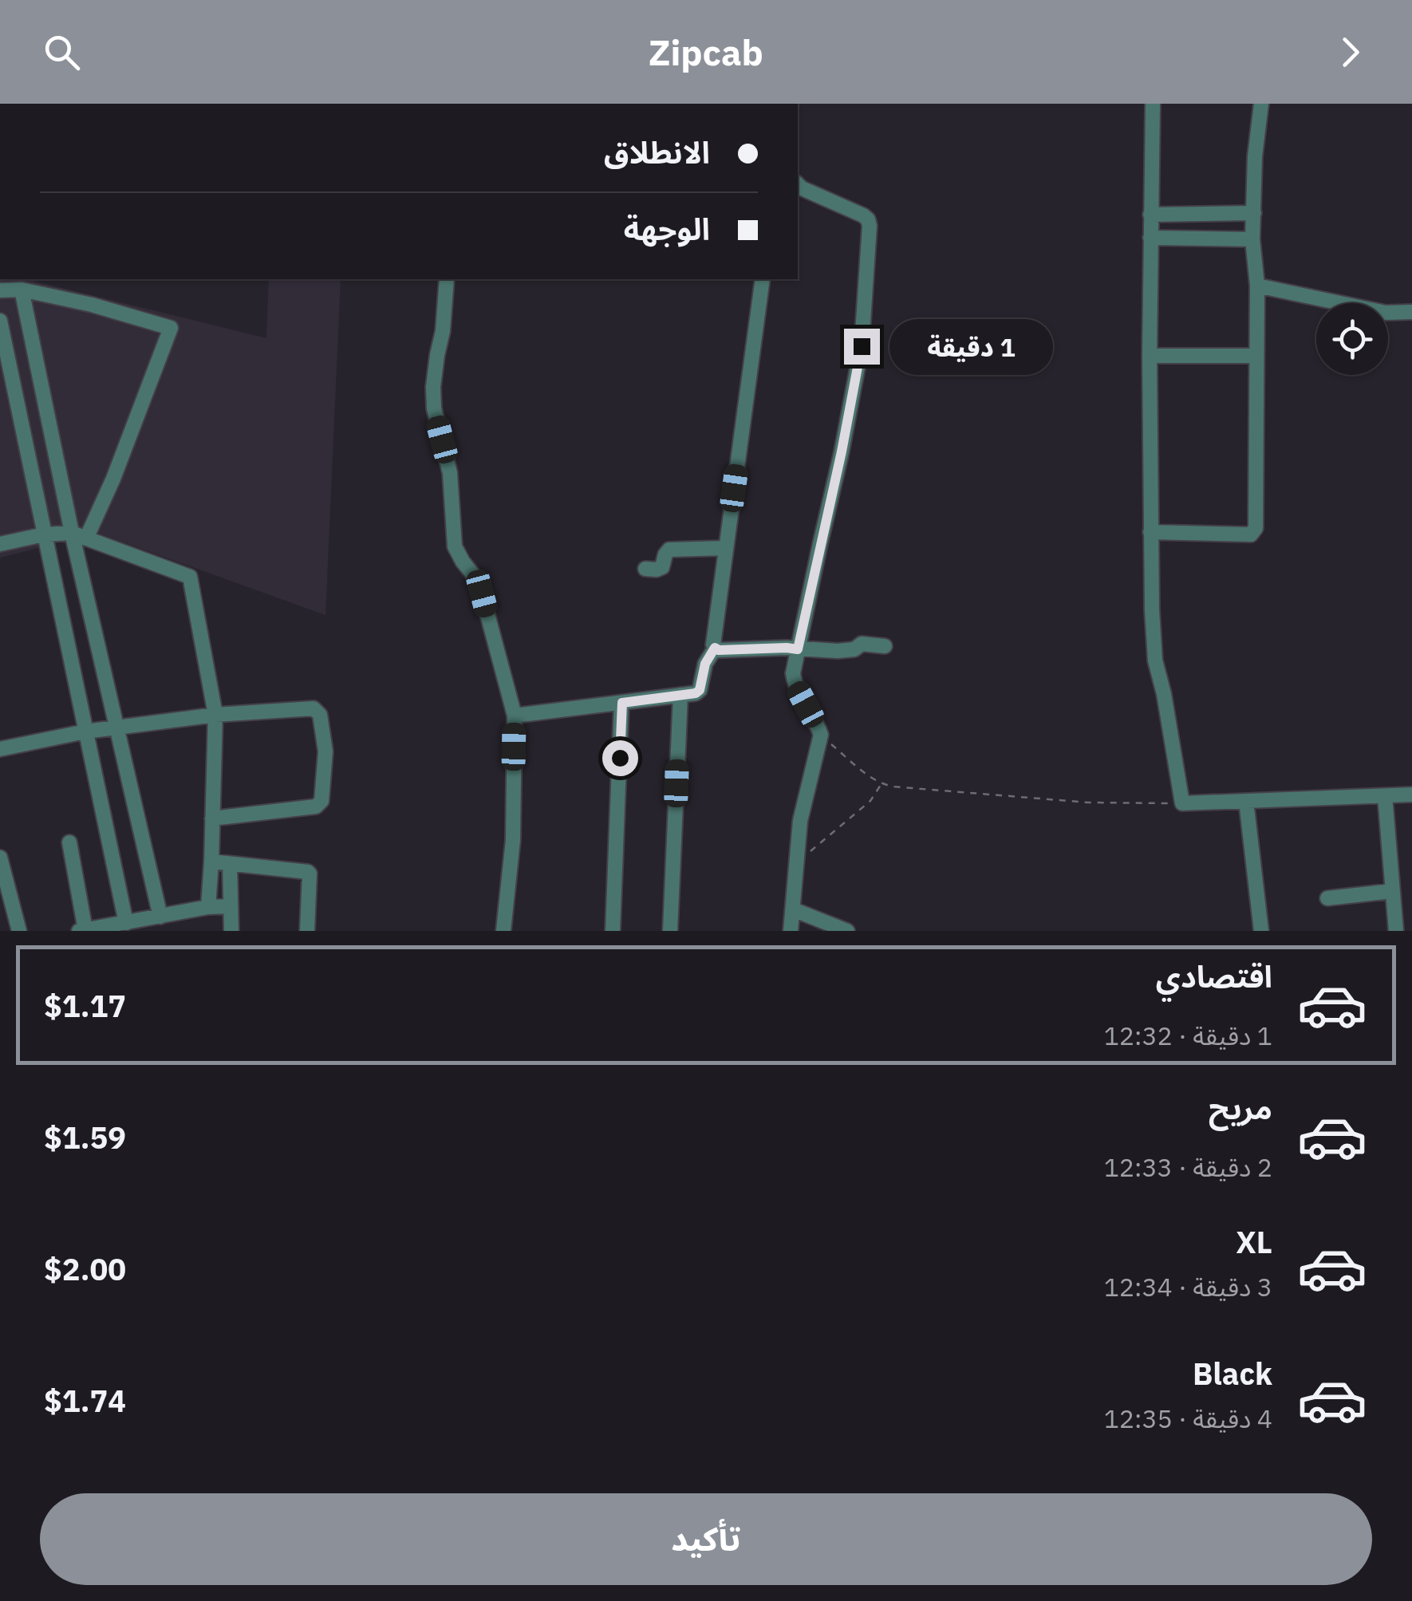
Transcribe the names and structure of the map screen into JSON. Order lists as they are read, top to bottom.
{
  "page": {
    "header": "Zipcab",
    "banner": ["الانطلاق", "الوجهة"],
    "bubble": "1 دقيقة",
    "list": [
      {
        "name": "اقتصادي",
        "note": "1 دقيقة · 12:32",
        "value": "$1.17"
      },
      {
        "name": "مريح",
        "note": "2 دقيقة · 12:33",
        "value": "$1.59"
      },
      {
        "name": "XL",
        "note": "3 دقيقة · 12:34",
        "value": "$2.00"
      },
      {
        "name": "Black",
        "note": "4 دقيقة · 12:35",
        "value": "$1.74"
      }
    ],
    "buttons": "تأكيد"
  }
}
